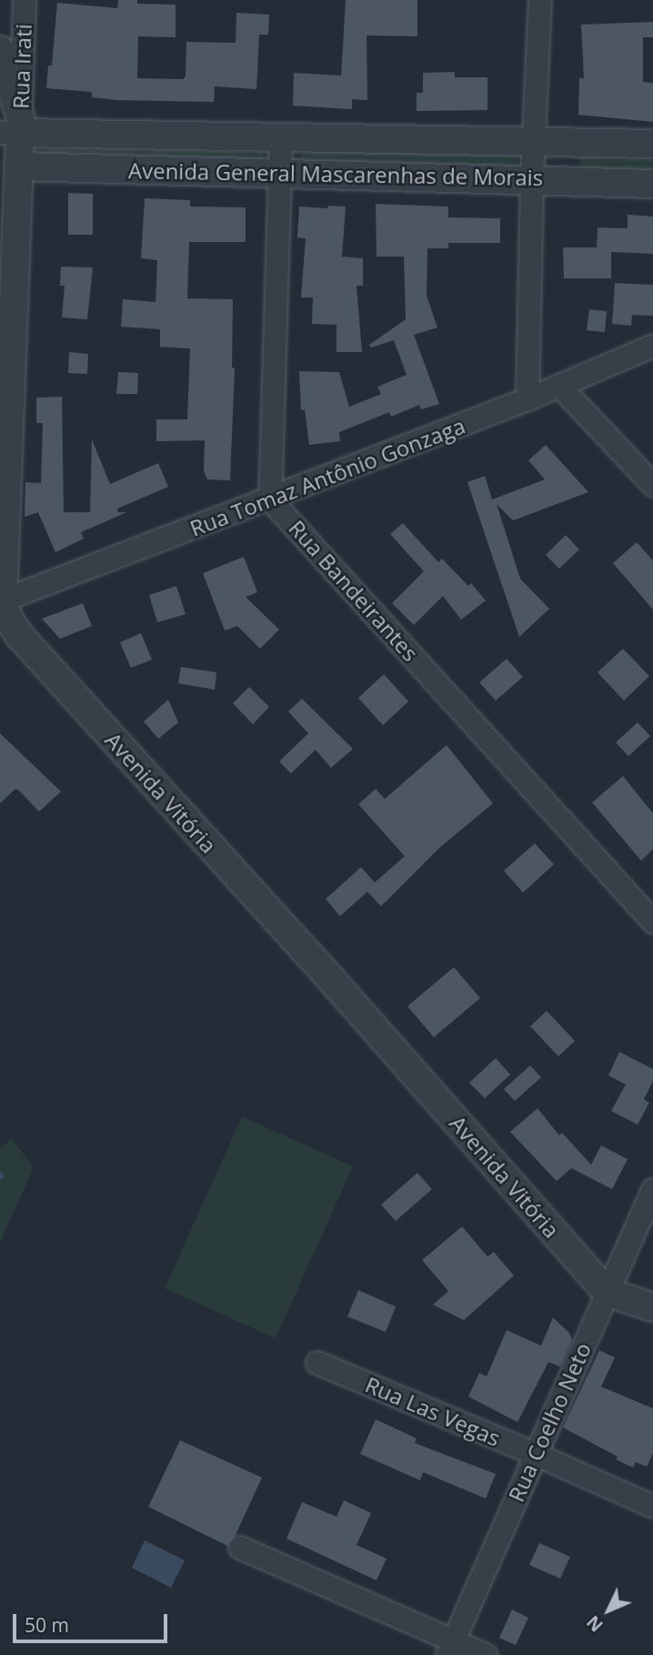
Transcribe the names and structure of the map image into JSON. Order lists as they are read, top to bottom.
{
  "streets": {
    "street": [
      "Rua Irati",
      "Avenida General Mascarenhas de Morais",
      "Rua Tomaz Antônio Gonzaga",
      "Rua Bandeirantes",
      "Avenida Vitória",
      "Rua Las Vegas",
      "Rua Coelho Neto"
    ]
  },
  "crossings": [
    ["Rua Irati", "Avenida General Mascarenhas de Morais"],
    ["Rua Irati", "Avenida Vitória"],
    ["Avenida General Mascarenhas de Morais", "Avenida Vitória"],
    ["Rua Tomaz Antônio Gonzaga", "Rua Bandeirantes"],
    ["Rua Tomaz Antônio Gonzaga", "Avenida Vitória"],
    ["Avenida Vitória", "Rua Coelho Neto"],
    ["Rua Las Vegas", "Rua Coelho Neto"]
  ],
  "scale_bar": "50 m",
  "north": "bottom left"
}
